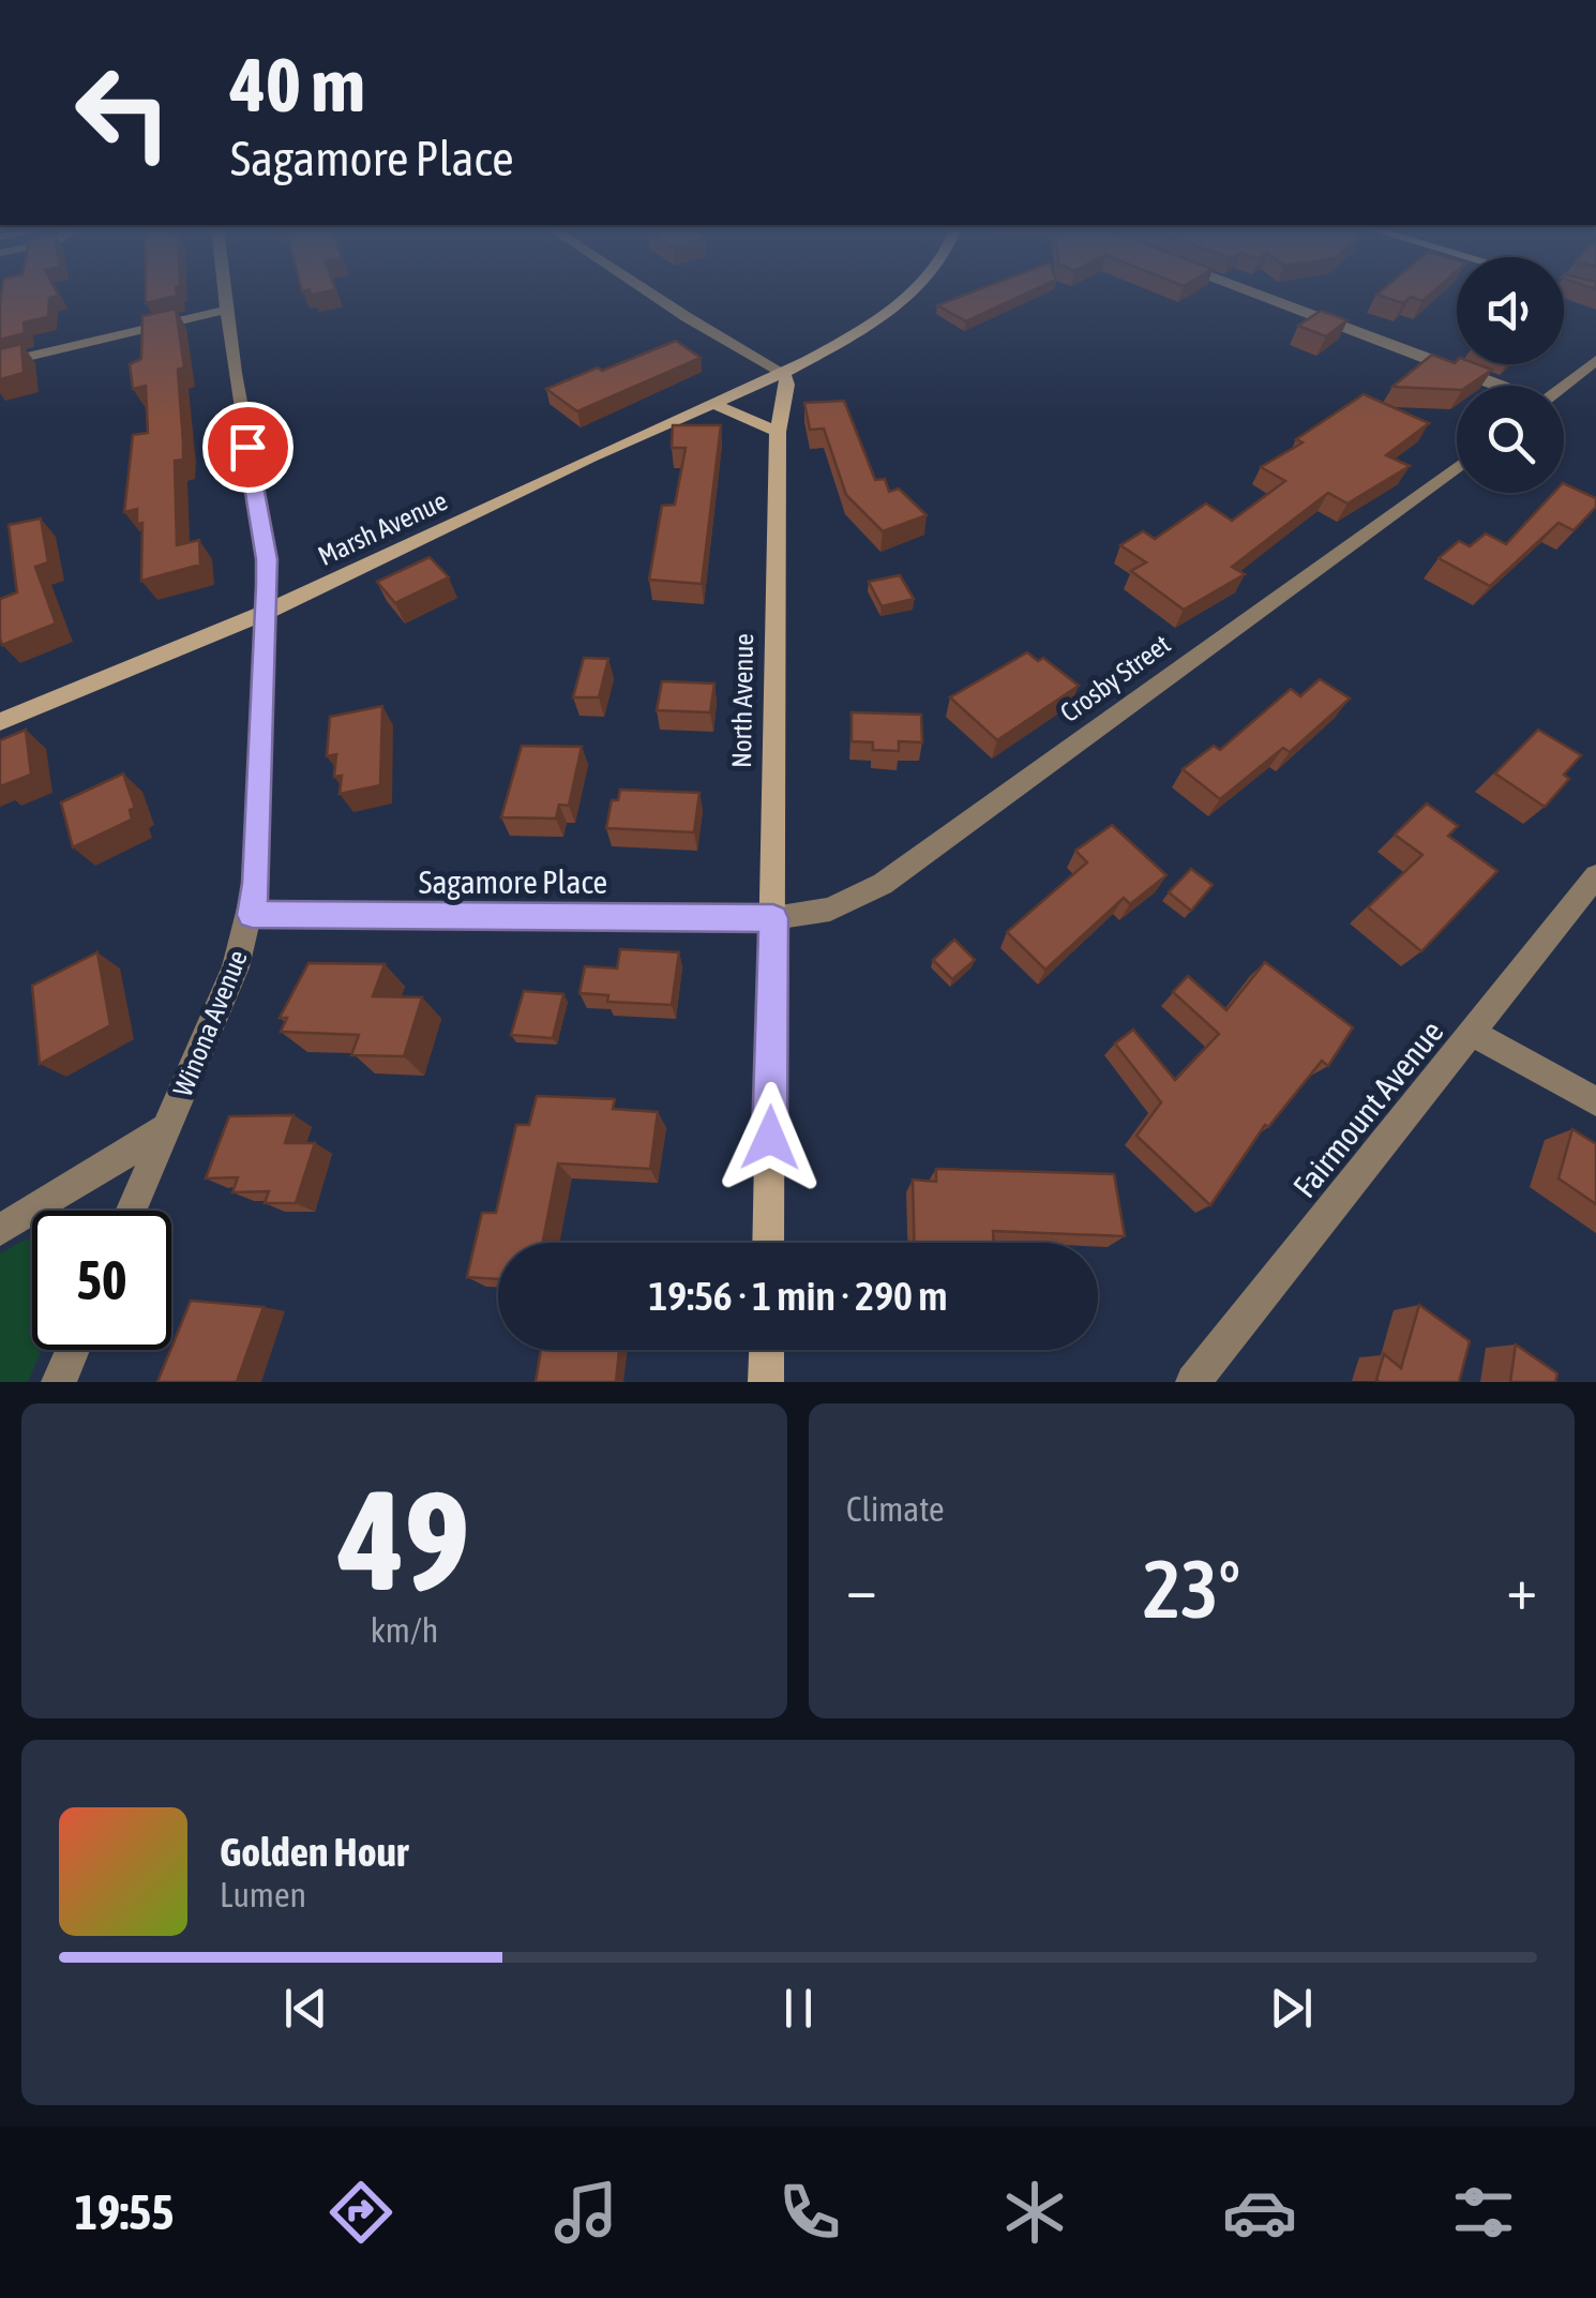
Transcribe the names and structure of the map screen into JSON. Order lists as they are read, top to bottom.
{
  "streets": {
    "main road": ["Marsh Avenue", "North Avenue"],
    "street": [
      "Crosby Street",
      "Sagamore Place",
      "Winona Avenue",
      "Fairmount Avenue"
    ]
  },
  "crossings": [
    ["Marsh Avenue", "North Avenue"],
    ["Marsh Avenue", "Winona Avenue"],
    ["Crosby Street", "North Avenue"],
    ["Crosby Street", "Sagamore Place"],
    ["North Avenue", "Sagamore Place"],
    ["Sagamore Place", "Winona Avenue"]
  ],
  "page": {
    "turn": ["40 m", "Sagamore Place"],
    "limit": "50",
    "trip": "19:56 · 1 min · 290 m",
    "tile": [
      ["49", "km/h"],
      "Climate"
    ],
    "heat": ["−", "23°", "+"],
    "song": ["Golden Hour", "Lumen"],
    "tabs": "19:55"
  }
}
